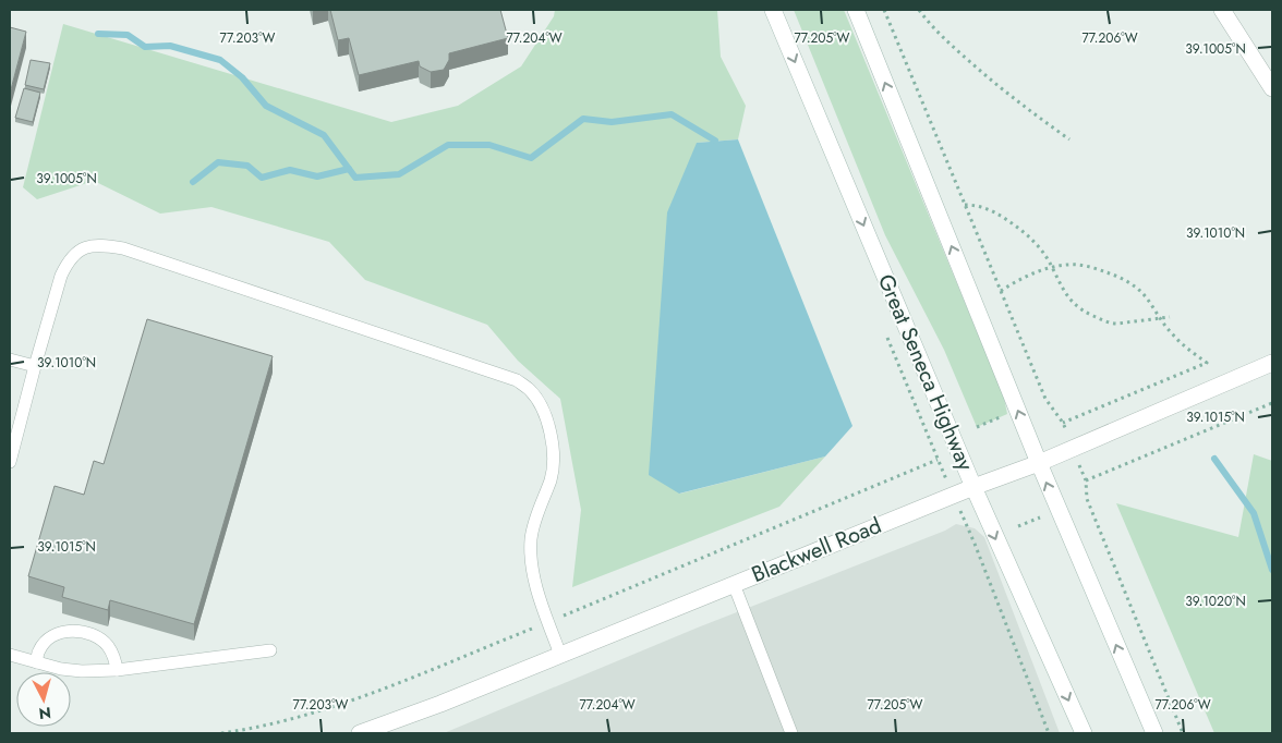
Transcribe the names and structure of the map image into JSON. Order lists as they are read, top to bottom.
{
  "streets": {
    "main road": ["Great Seneca Highway", "Blackwell Road"]
  },
  "crossings": [
    ["Great Seneca Highway", "Blackwell Road"]
  ],
  "north": "bottom",
  "coordinates": [
    "77.203°W",
    "77.204°W",
    "77.205°W",
    "77.206°W",
    "39.1005°N",
    "39.1010°N",
    "39.1015°N",
    "39.1020°N"
  ]
}
